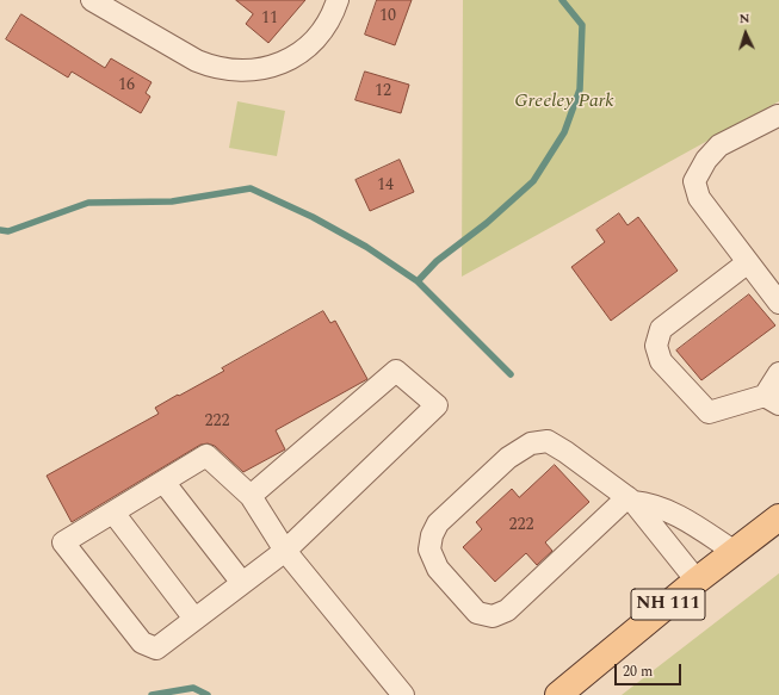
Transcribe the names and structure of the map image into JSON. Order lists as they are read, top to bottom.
{
  "streets": {
    "main road": ["NH 111"]
  },
  "parks": ["Greeley Park"],
  "house_numbers": [
    "10",
    "11",
    "16",
    "12",
    "14",
    "222",
    "222"
  ],
  "scale_bar": "20 m",
  "north": "top"
}
